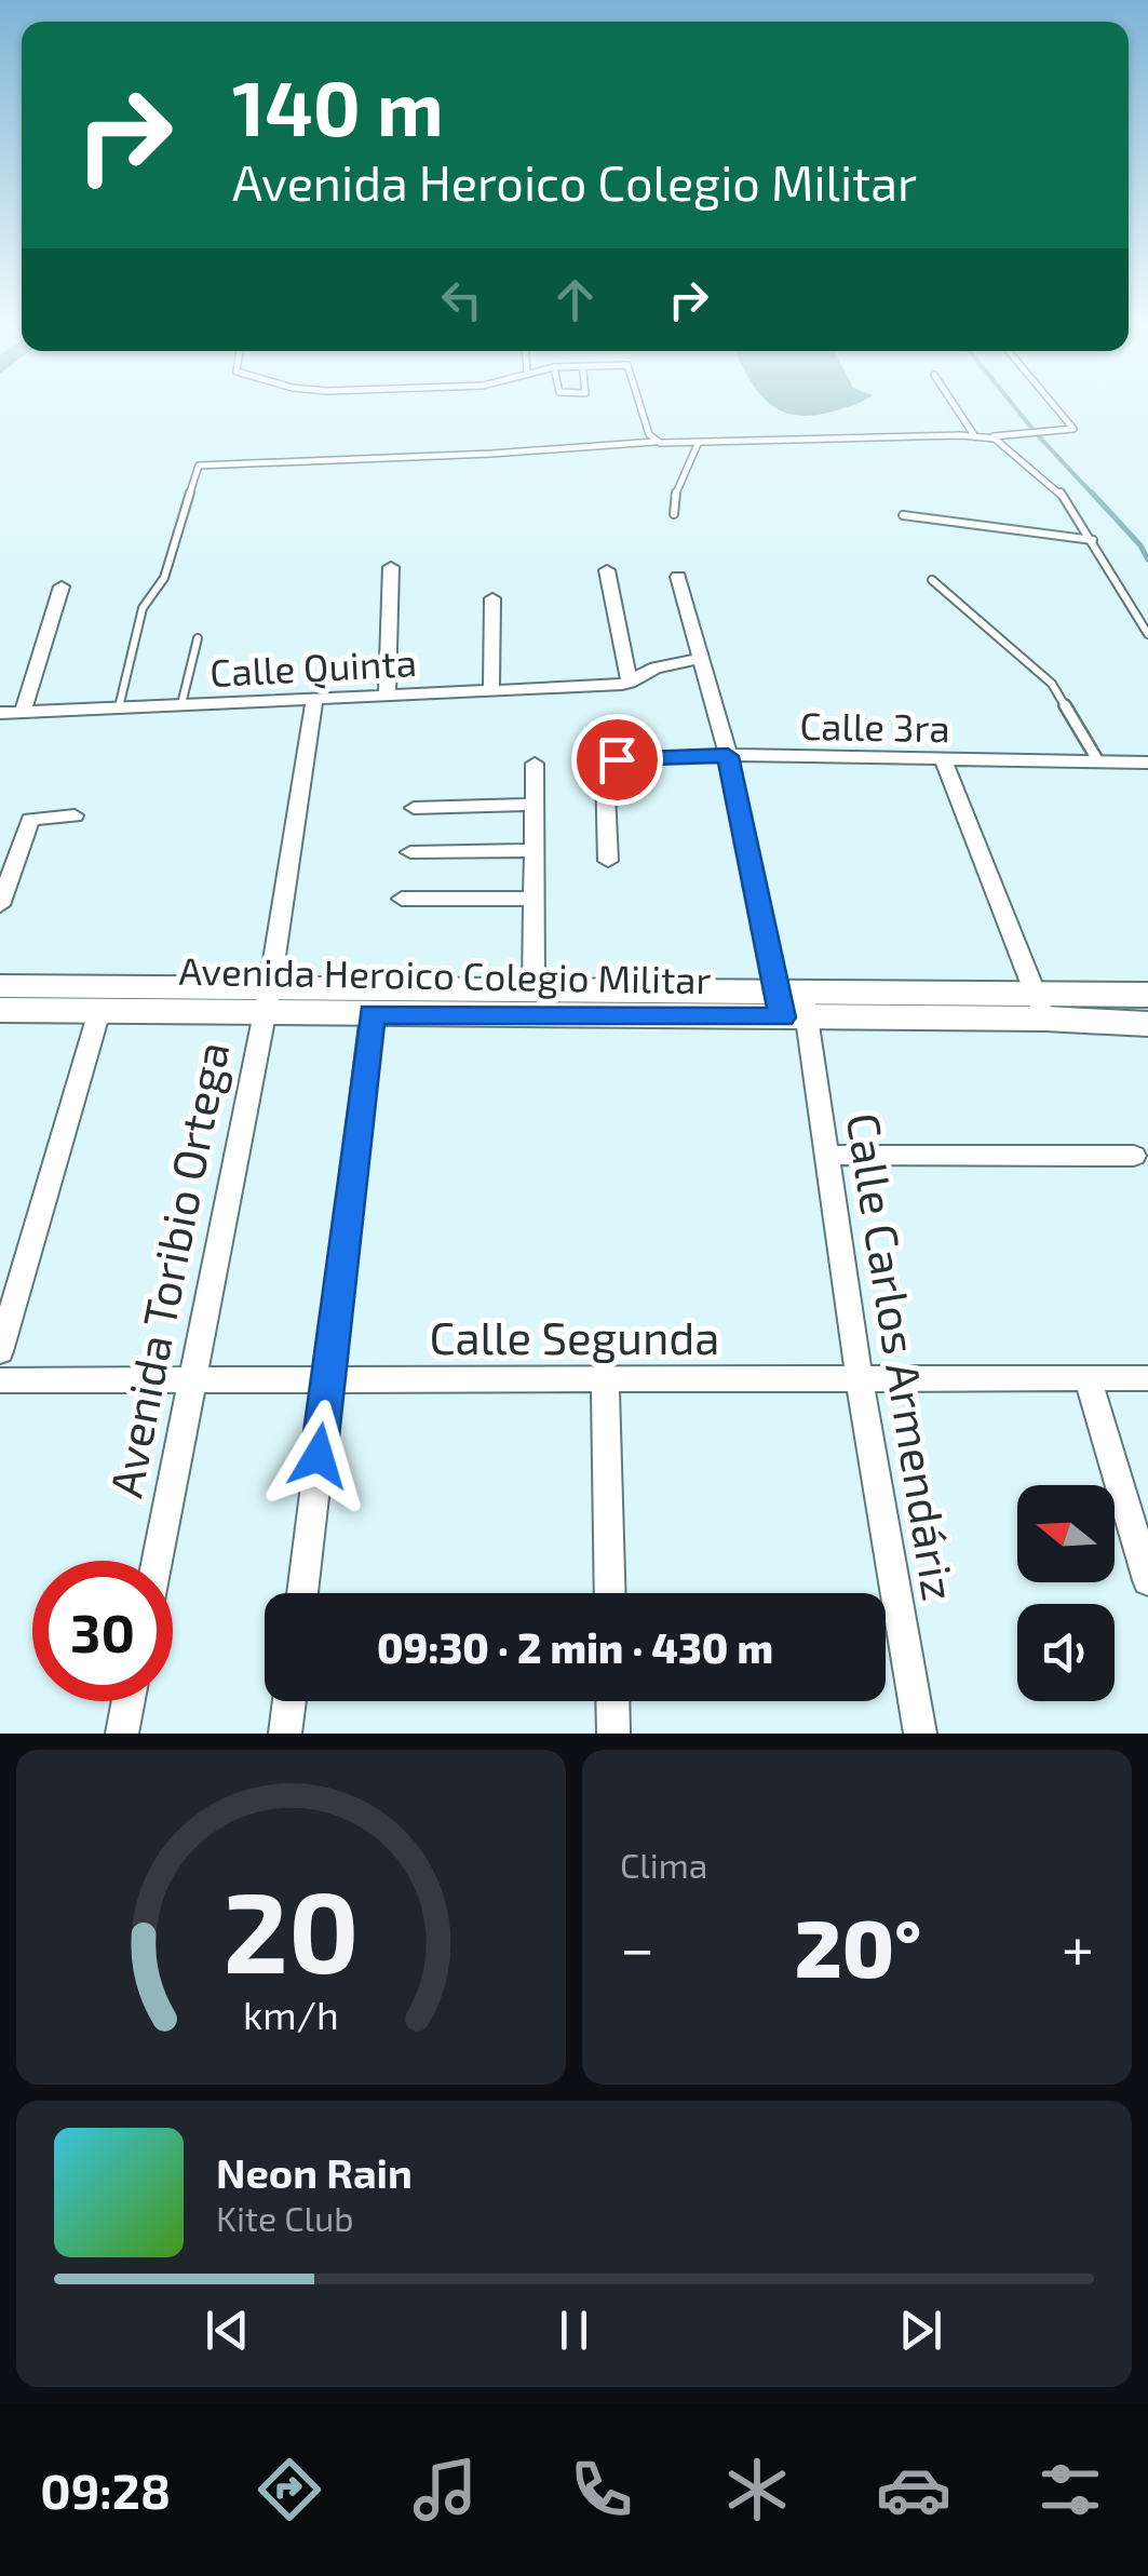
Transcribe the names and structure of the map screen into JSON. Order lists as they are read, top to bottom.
{
  "streets": {
    "main road": ["Avenida Heroico Colegio Militar"],
    "street": [
      "Calle Quinta",
      "Calle 3ra",
      "Avenida Toribio Ortega",
      "Calle Segunda",
      "Calle Carlos Armendáriz"
    ]
  },
  "crossings": [
    ["Calle Quinta", "Avenida Toribio Ortega"],
    ["Calle Quinta", "Calle Carlos Armendáriz"],
    ["Calle 3ra", "Calle Carlos Armendáriz"],
    ["Avenida Heroico Colegio Militar", "Avenida Toribio Ortega"],
    ["Avenida Heroico Colegio Militar", "Calle Carlos Armendáriz"],
    ["Avenida Toribio Ortega", "Calle Segunda"],
    ["Calle Segunda", "Calle Carlos Armendáriz"]
  ],
  "north": "left",
  "page": {
    "turn": ["140 m", "Avenida Heroico Colegio Militar"],
    "limit": "30",
    "trip": "09:30 · 2 min · 430 m",
    "tile": "Clima",
    "heat": ["−", "20°", "+"],
    "song": ["Neon Rain", "Kite Club"],
    "tabs": "09:28",
    "gauge": ["20", "km/h"]
  }
}
